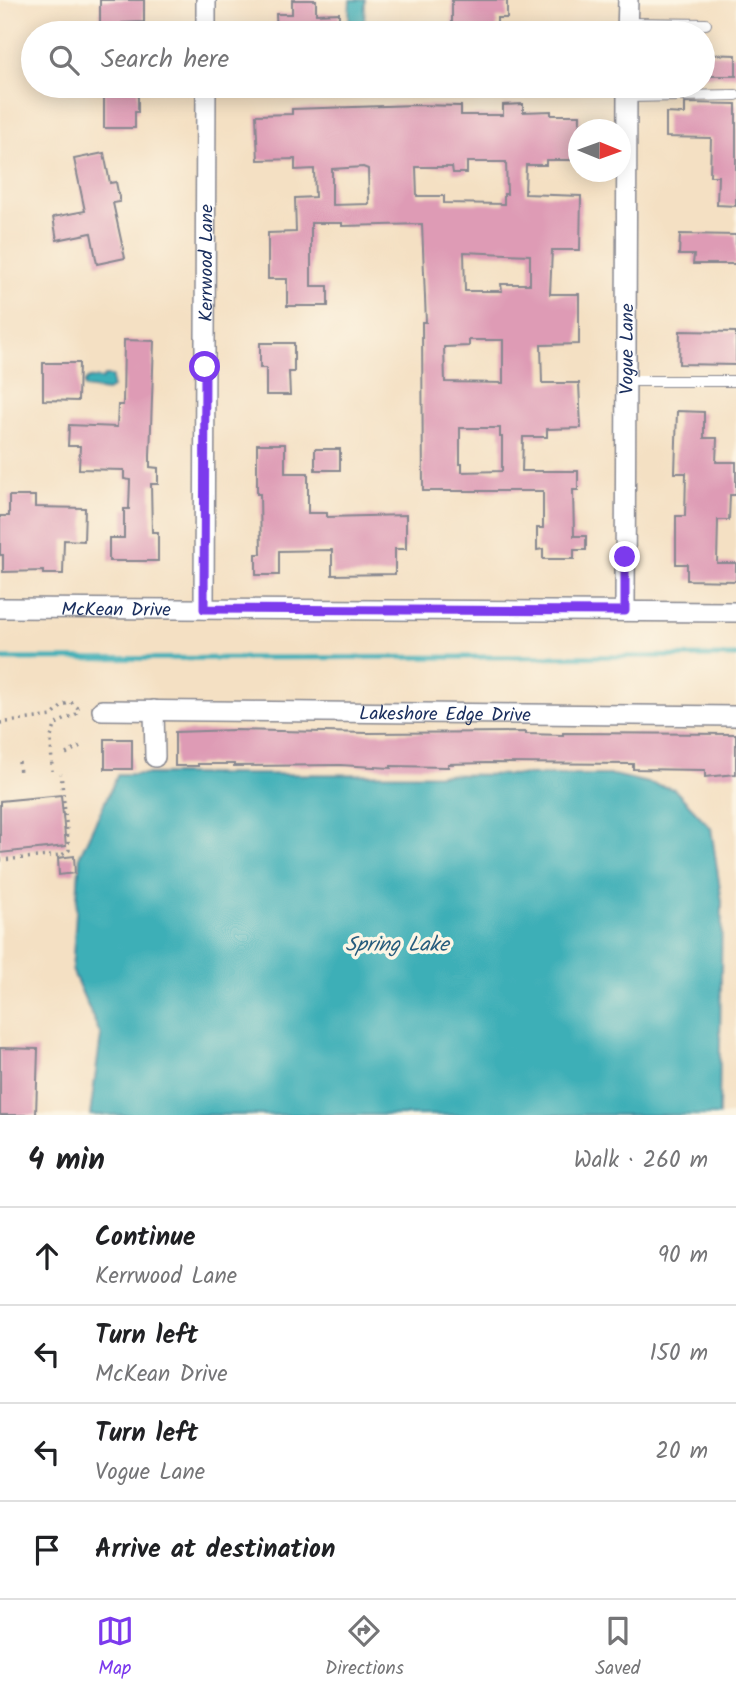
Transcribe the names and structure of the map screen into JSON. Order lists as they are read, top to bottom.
{
  "streets": {
    "street": [
      "Kerrwood Lane",
      "Vogue Lane",
      "McKean Drive",
      "Lakeshore Edge Drive"
    ]
  },
  "crossings": [
    ["Kerrwood Lane", "McKean Drive"],
    ["Vogue Lane", "McKean Drive"]
  ],
  "water": ["Spring Lake"],
  "north": "right",
  "page": {
    "search": "Search here",
    "heading": ["4 min", "Walk · 260 m"],
    "list": [
      ["Continue", "Kerrwood Lane", "90 m"],
      ["Turn left", "McKean Drive", "150 m"],
      ["Turn left", "Vogue Lane", "20 m"],
      "Arrive at destination"
    ],
    "nav": ["Map", "Directions", "Saved"]
  }
}
